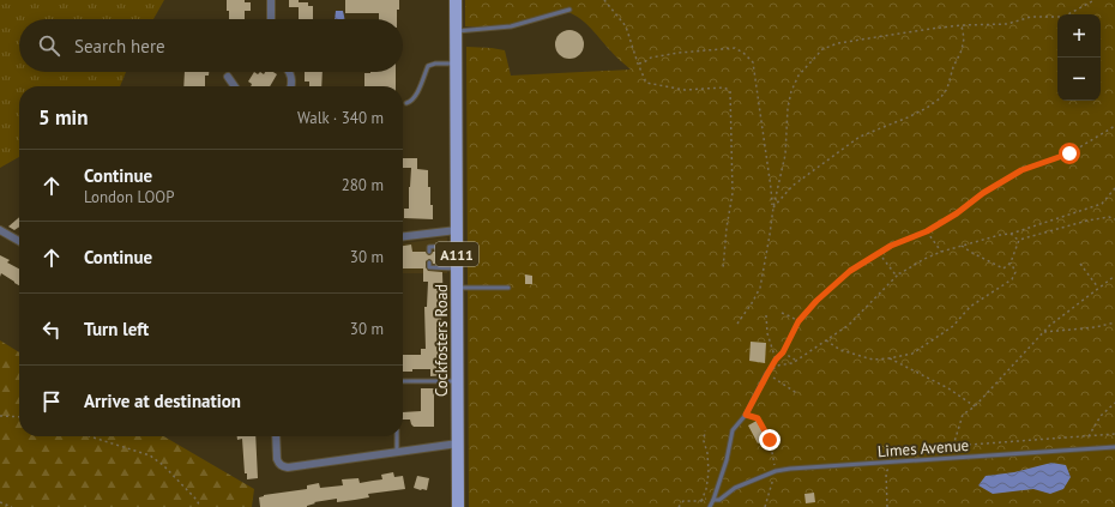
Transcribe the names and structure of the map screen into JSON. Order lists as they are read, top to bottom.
{
  "streets": {
    "main road": ["A111", "Cockfosters Road"],
    "lane": ["Limes Avenue"]
  },
  "page": {
    "map_buttons": ["+", "−"],
    "search": "Search here",
    "heading": ["5 min", "Walk · 340 m"],
    "list": [
      ["Continue", "London LOOP", "280 m"],
      ["Continue", "30 m"],
      ["Turn left", "30 m"],
      "Arrive at destination"
    ]
  }
}
